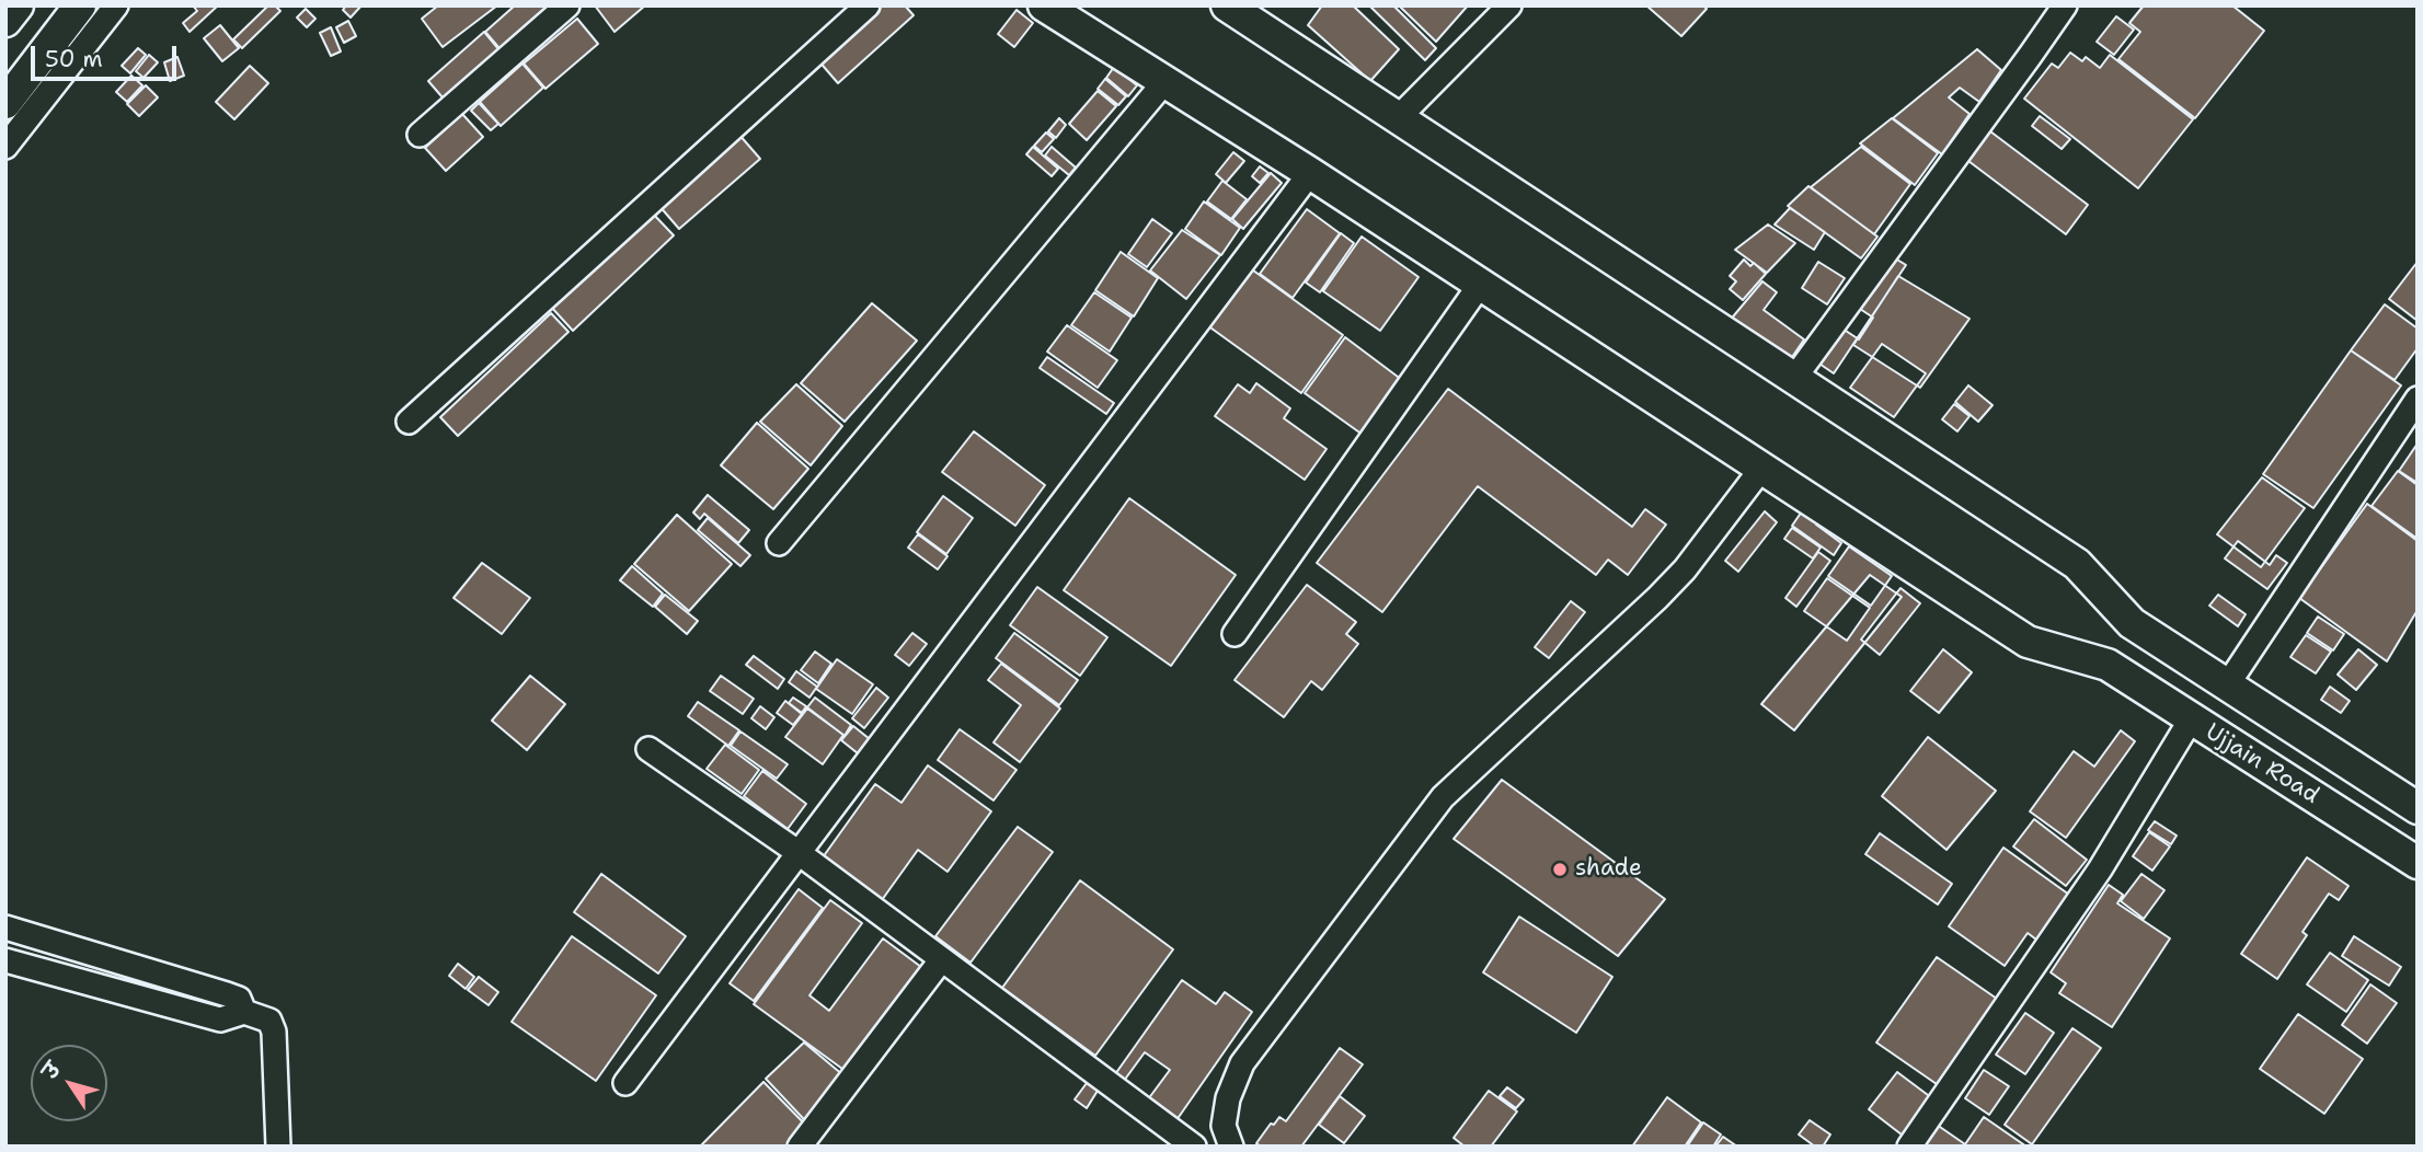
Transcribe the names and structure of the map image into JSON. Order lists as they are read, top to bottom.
{
  "streets": {
    "main road": ["Ujjain Road"]
  },
  "places": ["shade"],
  "scale_bar": "50 m",
  "north": "top left"
}
